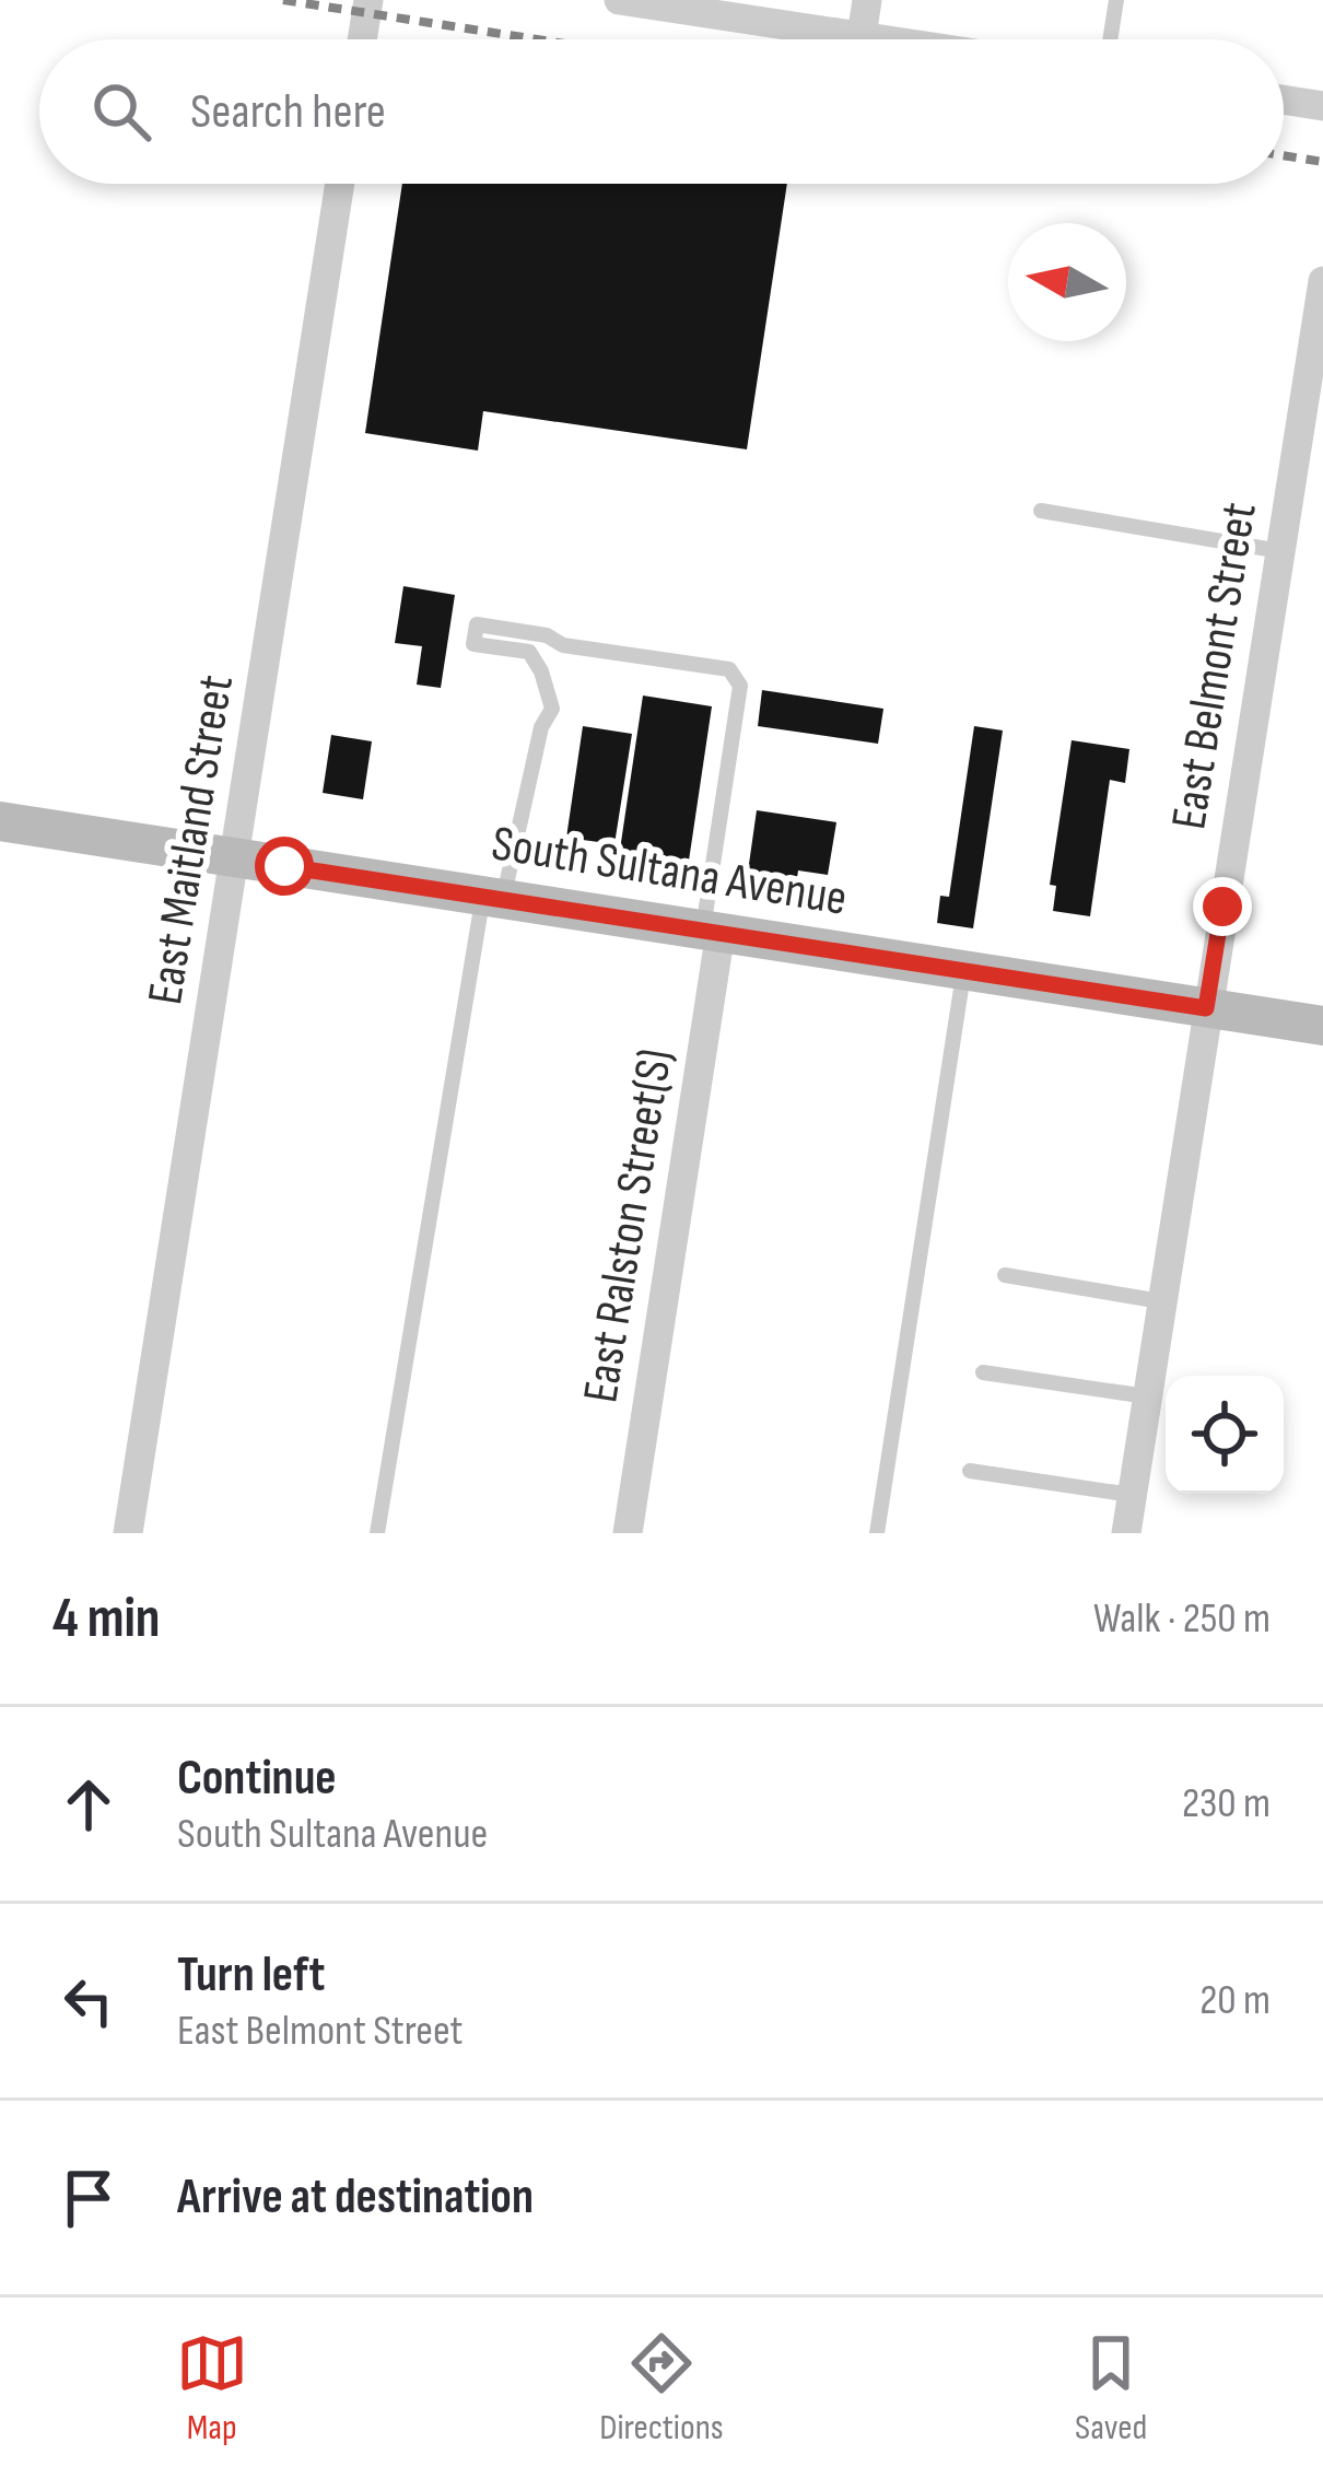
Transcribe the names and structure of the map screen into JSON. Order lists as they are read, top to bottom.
{
  "streets": {
    "street": [
      "East Belmont Street",
      "East Maitland Street",
      "South Sultana Avenue",
      "East Ralston Street(S)"
    ]
  },
  "crossings": [
    ["East Belmont Street", "South Sultana Avenue"],
    ["East Maitland Street", "South Sultana Avenue"],
    ["South Sultana Avenue", "East Ralston Street(S)"]
  ],
  "north": "left",
  "page": {
    "search": "Search here",
    "heading": ["4 min", "Walk · 250 m"],
    "list": [
      ["Continue", "South Sultana Avenue", "230 m"],
      ["Turn left", "East Belmont Street", "20 m"],
      "Arrive at destination"
    ],
    "nav": ["Map", "Directions", "Saved"]
  }
}
